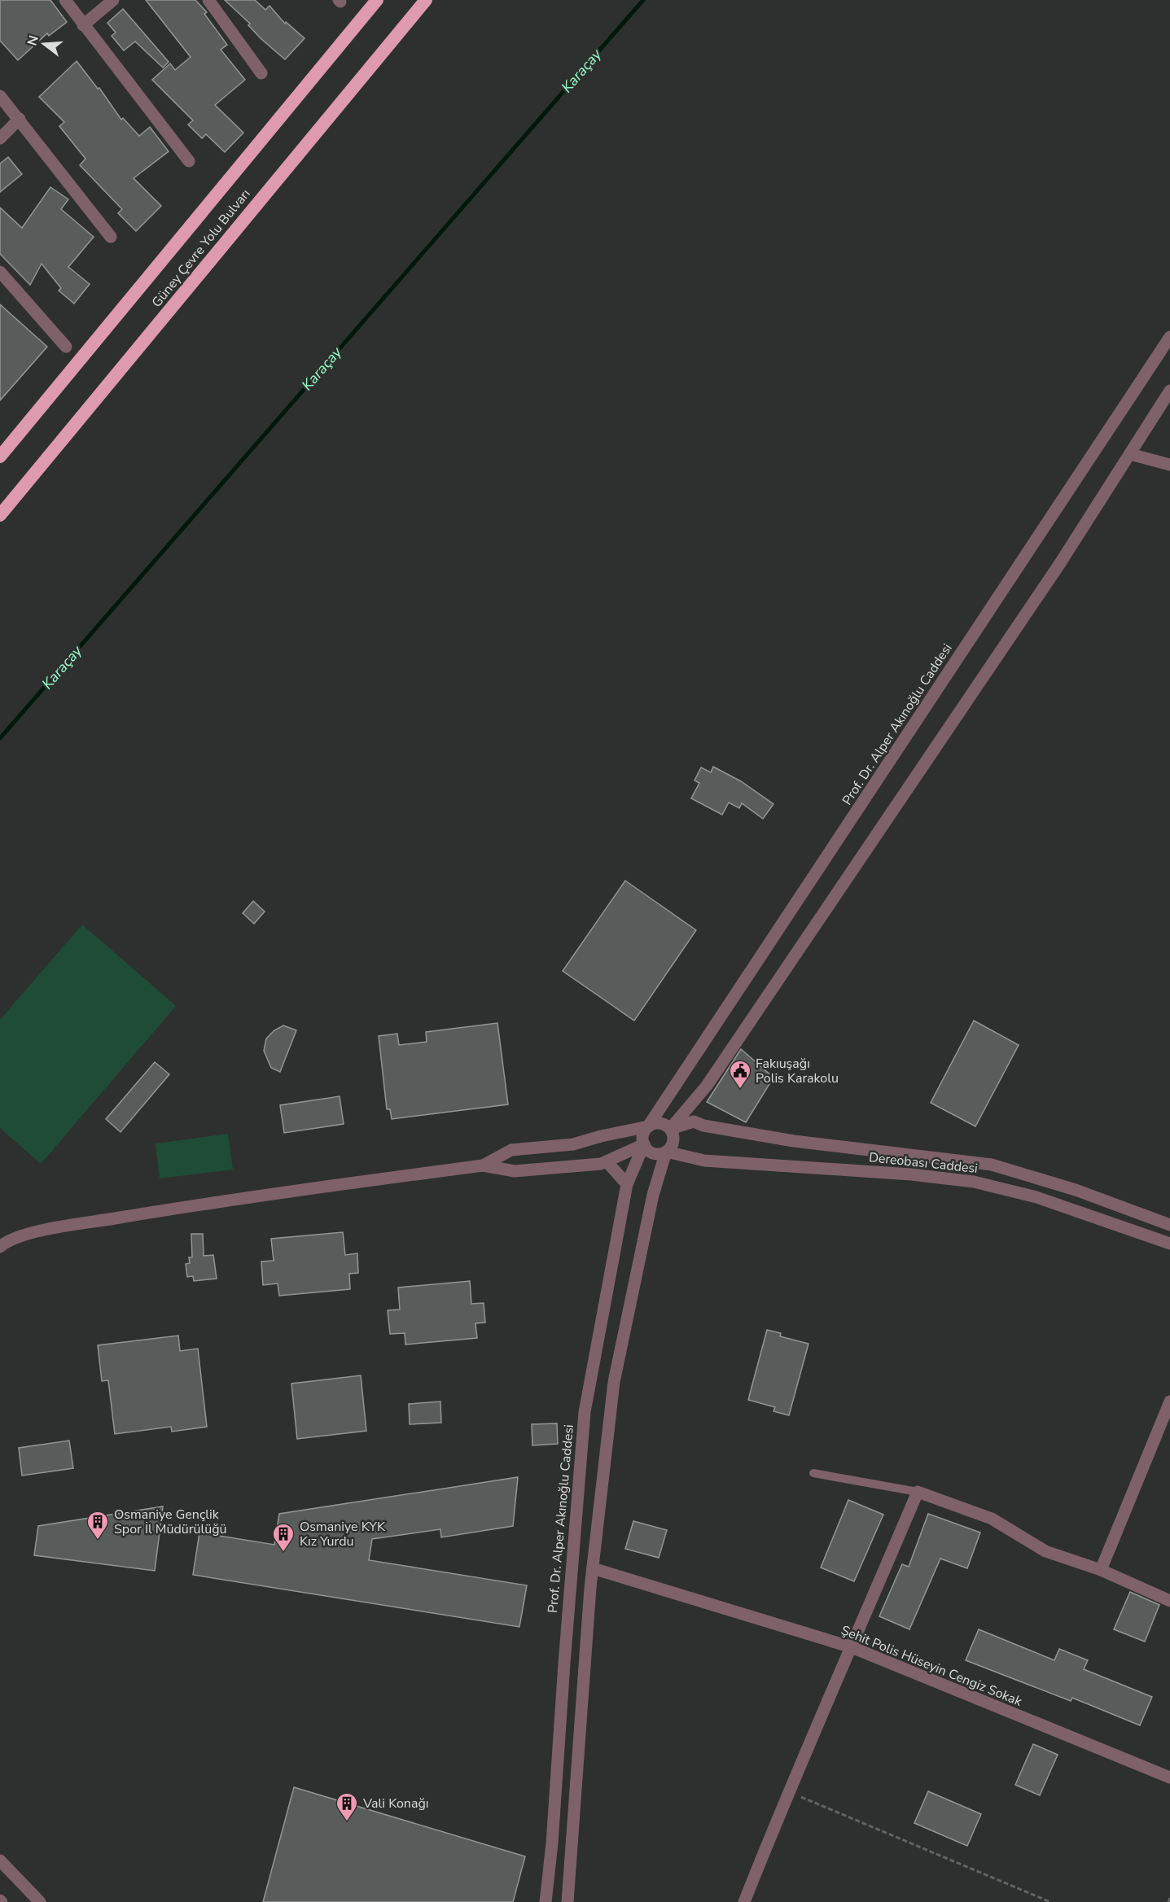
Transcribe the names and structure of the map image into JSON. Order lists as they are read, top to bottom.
{
  "streets": {
    "highway": ["Güney Çevre Yolu Bulvarı"],
    "street": ["Prof. Dr. Alper Akınoğlu Caddesi", "Dereobası Caddesi", "Şehit Polis Hüseyin Cengiz Sokak"]
  },
  "crossings": [
    ["Prof. Dr. Alper Akınoğlu Caddesi", "Dereobası Caddesi"]
  ],
  "water": ["Karaçay"],
  "places": {
    "public building": ["Fakıuşağı Polis Karakolu"],
    "building": ["Osmaniye Gençlik Spor İl Müdürülüğü", "Osmaniye KYK Kız Yurdu", "Vali Konağı"]
  },
  "north": "left"
}
